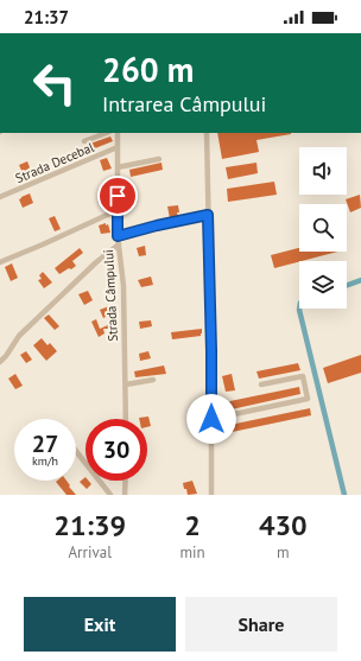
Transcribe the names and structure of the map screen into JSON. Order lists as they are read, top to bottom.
{
  "streets": {
    "street": ["Strada Decebal", "Strada Câmpului"]
  },
  "crossings": [
    ["Strada Decebal", "Strada Câmpului"]
  ],
  "page": {
    "status": "21:37",
    "turn": ["260 m", "Intrarea Câmpului"],
    "speed": "27 km/h",
    "limit": "30",
    "eta": [
      "21:39",
      "Arrival",
      "2",
      "min",
      "430",
      "m"
    ],
    "buttons": ["Exit", "Share"]
  }
}
